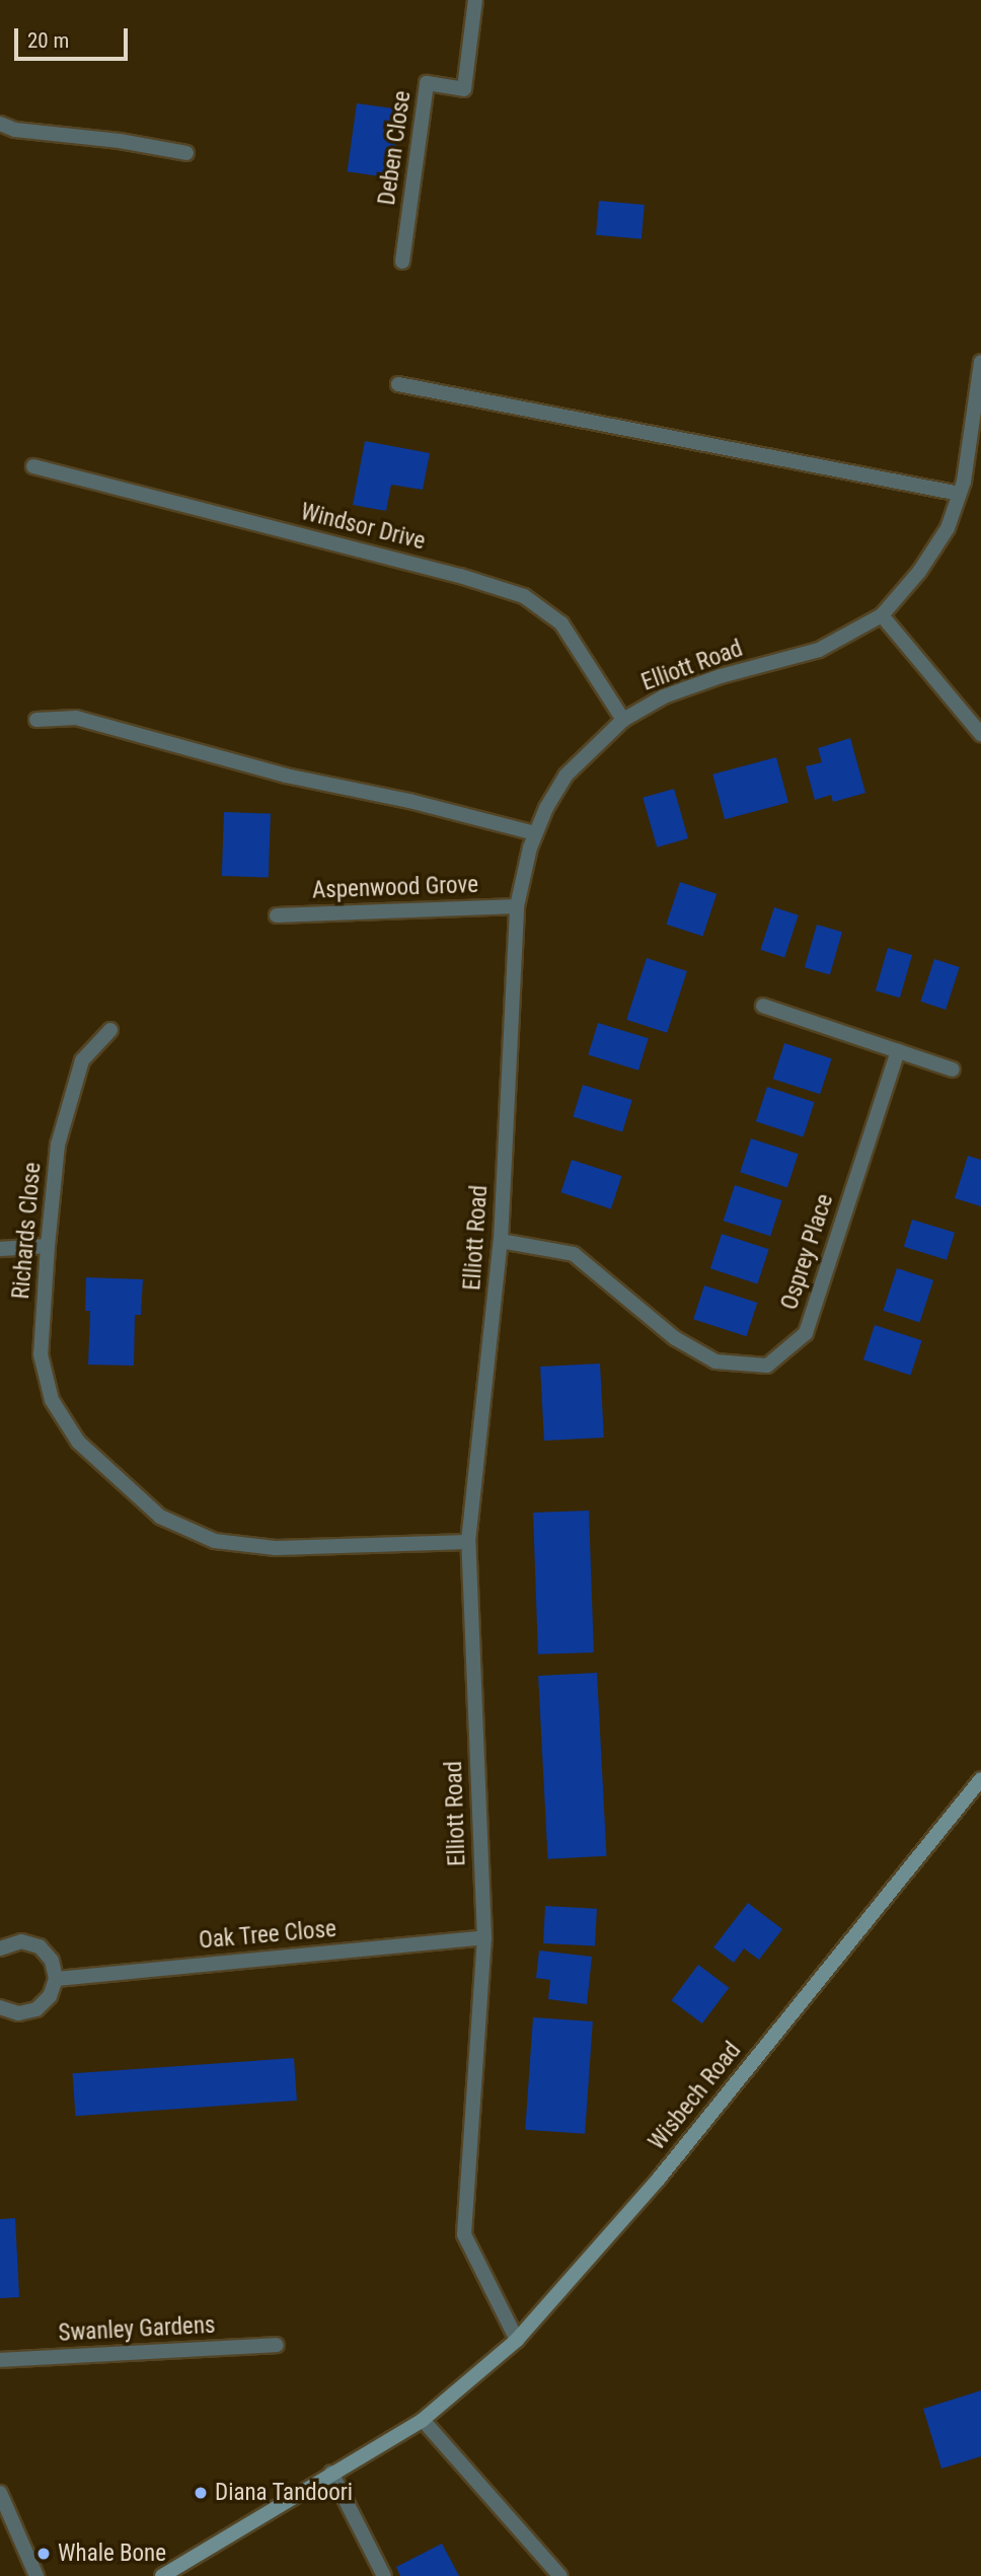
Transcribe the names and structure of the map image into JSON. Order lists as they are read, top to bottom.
{
  "streets": {
    "main road": ["Wisbech Road"],
    "street": [
      "Deben Close",
      "Windsor Drive",
      "Elliott Road",
      "Aspenwood Grove",
      "Richards Close",
      "Osprey Place",
      "Oak Tree Close",
      "Swanley Gardens"
    ]
  },
  "crossings": [
    ["Windsor Drive", "Elliott Road"],
    ["Elliott Road", "Aspenwood Grove"],
    ["Elliott Road", "Richards Close"],
    ["Elliott Road", "Osprey Place"],
    ["Elliott Road", "Oak Tree Close"],
    ["Elliott Road", "Wisbech Road"]
  ],
  "places": ["Diana Tandoori", "Whale Bone"],
  "scale_bar": "20 m"
}
